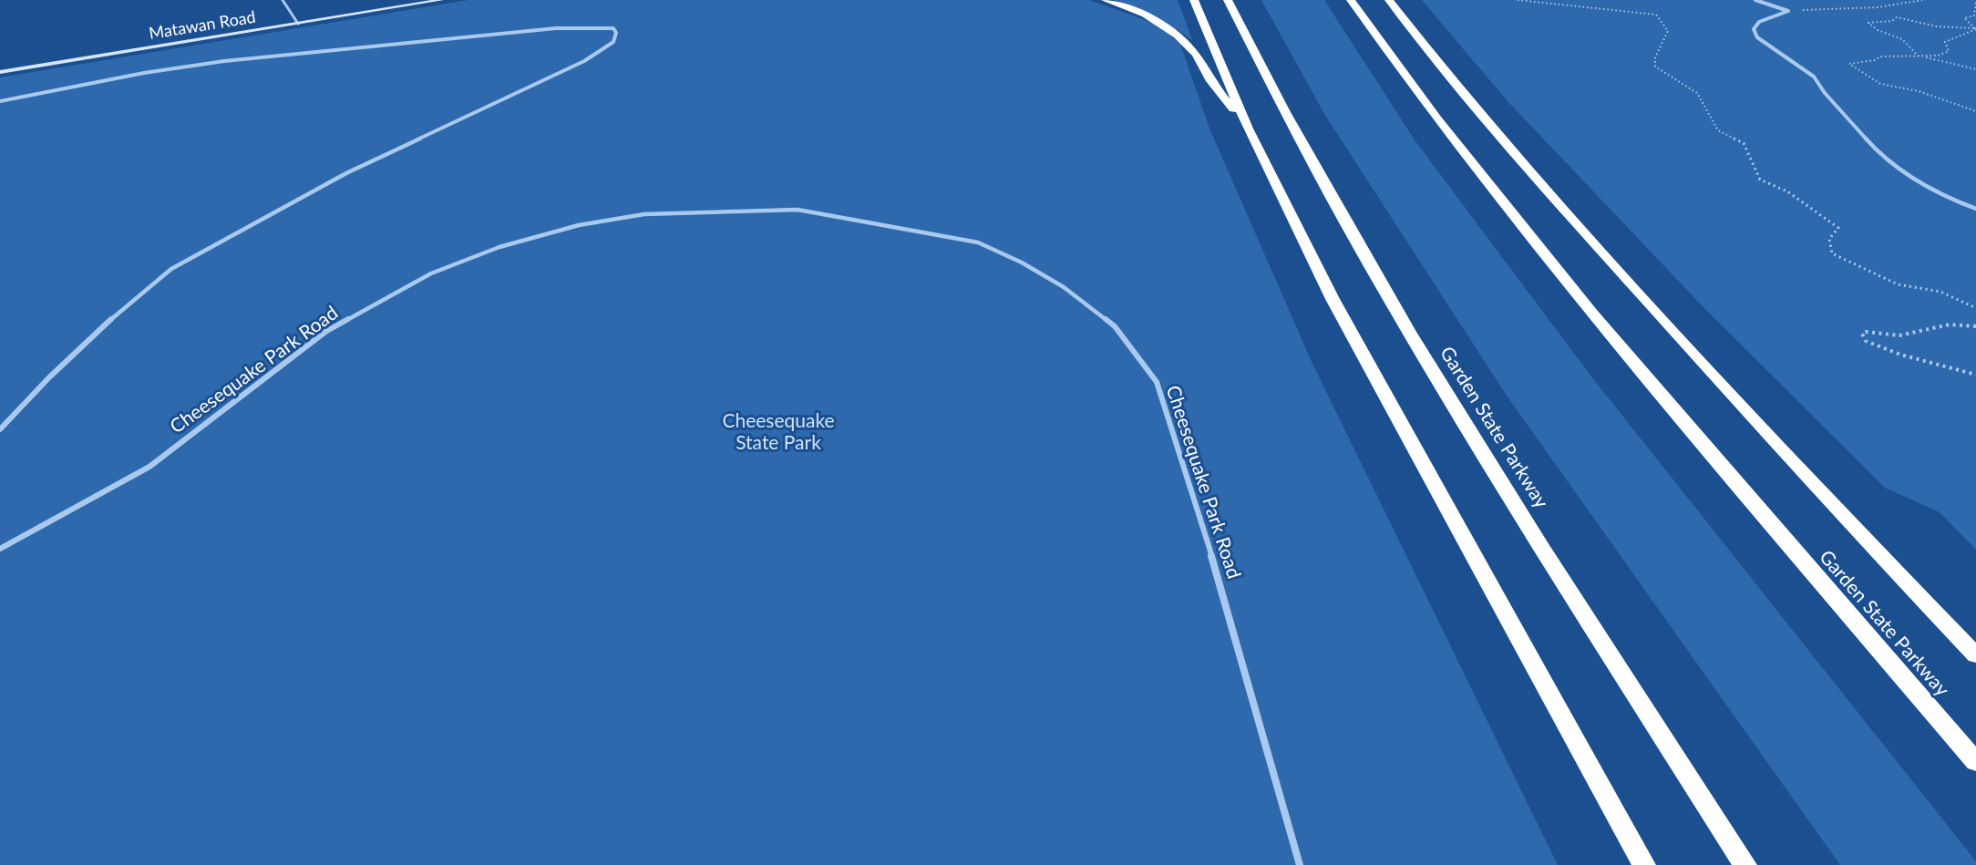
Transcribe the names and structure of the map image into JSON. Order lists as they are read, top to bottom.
{
  "streets": {
    "highway": ["Garden State Parkway"],
    "main road": ["Matawan Road"],
    "street": ["Cheesequake Park Road"]
  },
  "parks": ["Cheesequake State Park"]
}
